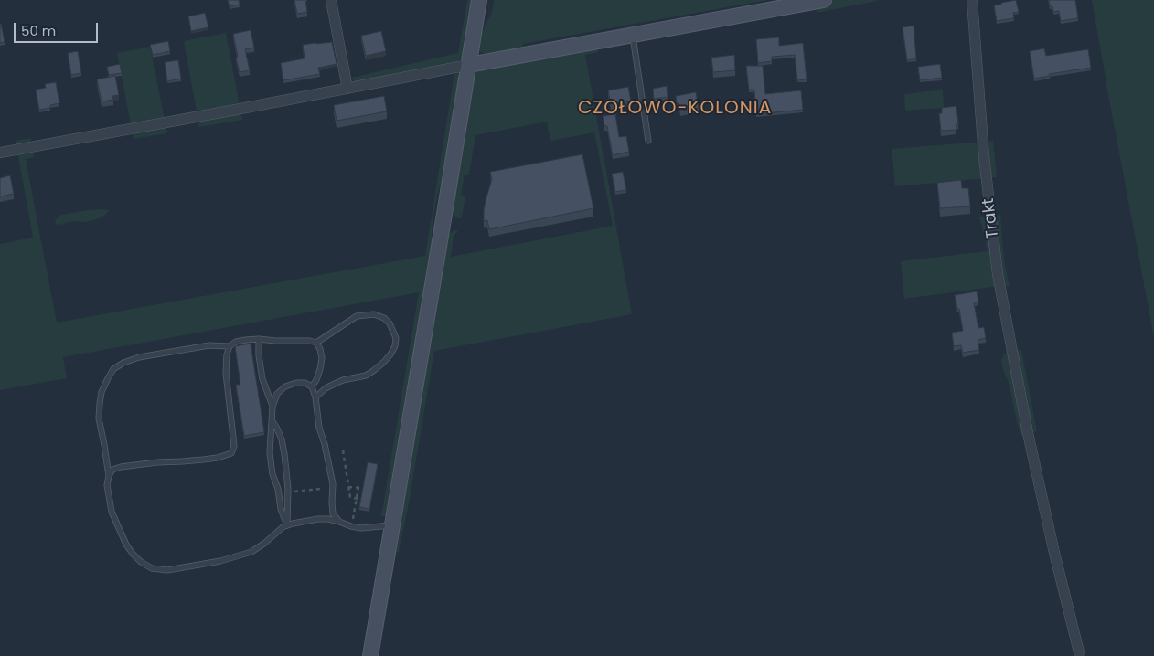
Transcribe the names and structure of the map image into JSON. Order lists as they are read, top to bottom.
{
  "streets": {
    "street": ["Trakt"]
  },
  "districts": ["CZOŁOWO-KOLONIA"],
  "scale_bar": "50 m"
}
